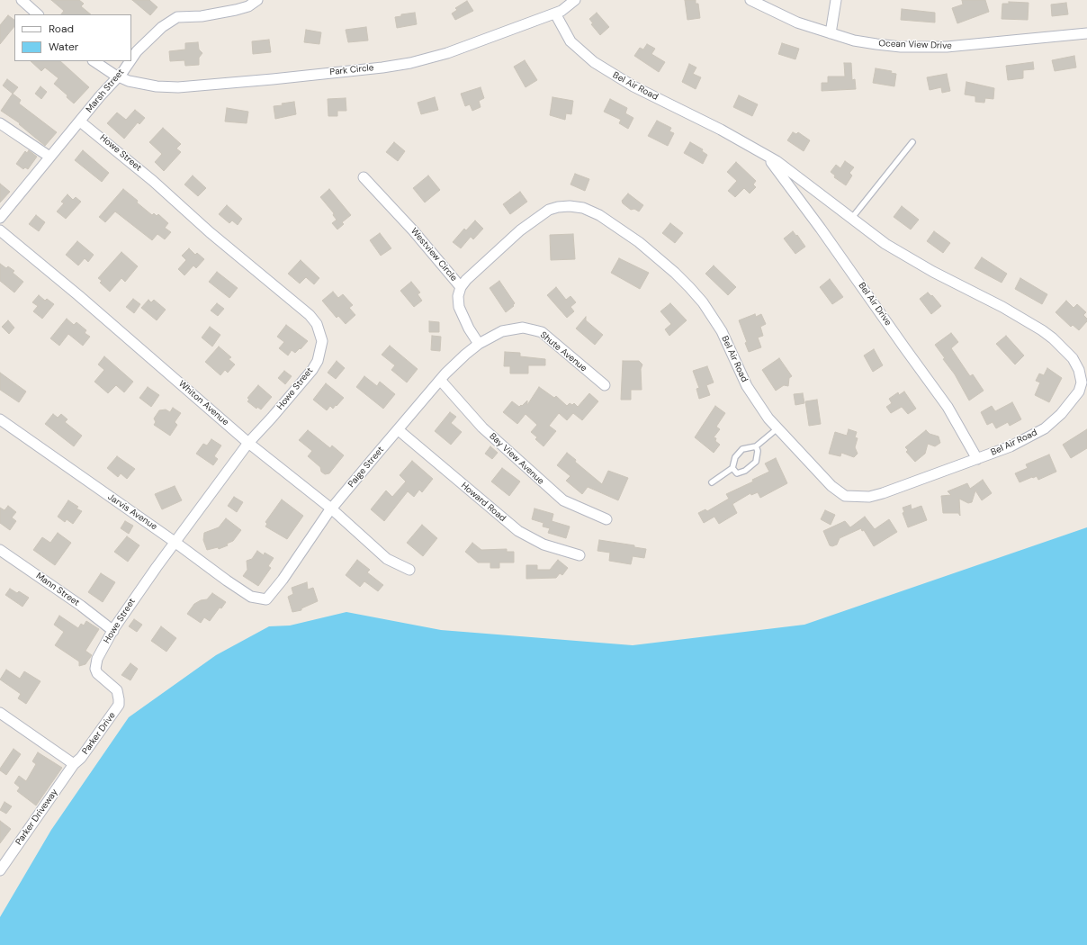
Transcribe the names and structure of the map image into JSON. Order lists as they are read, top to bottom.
{
  "streets": {
    "street": [
      "Ocean View Drive",
      "Park Circle",
      "Bel Air Road",
      "Marsh Street",
      "Howe Street",
      "Westview Circle",
      "Bel Air Drive",
      "Shute Avenue",
      "Whiton Avenue",
      "Bay View Avenue",
      "Paige Street",
      "Howard Road",
      "Jarvis Avenue",
      "Mann Street",
      "Parker Drive",
      "Parker Driveway"
    ]
  },
  "crossings": [
    ["Park Circle", "Bel Air Road"],
    ["Park Circle", "Marsh Street"],
    ["Bel Air Road", "Westview Circle"],
    ["Bel Air Road", "Bel Air Drive"],
    ["Marsh Street", "Howe Street"],
    ["Howe Street", "Whiton Avenue"],
    ["Howe Street", "Jarvis Avenue"],
    ["Howe Street", "Mann Street"],
    ["Howe Street", "Parker Drive"],
    ["Westview Circle", "Shute Avenue"],
    ["Westview Circle", "Paige Street"],
    ["Shute Avenue", "Paige Street"],
    ["Whiton Avenue", "Paige Street"],
    ["Bay View Avenue", "Paige Street"],
    ["Paige Street", "Howard Road"],
    ["Paige Street", "Jarvis Avenue"],
    ["Parker Drive", "Parker Driveway"]
  ],
  "legend": ["Road", "Water"]
}
